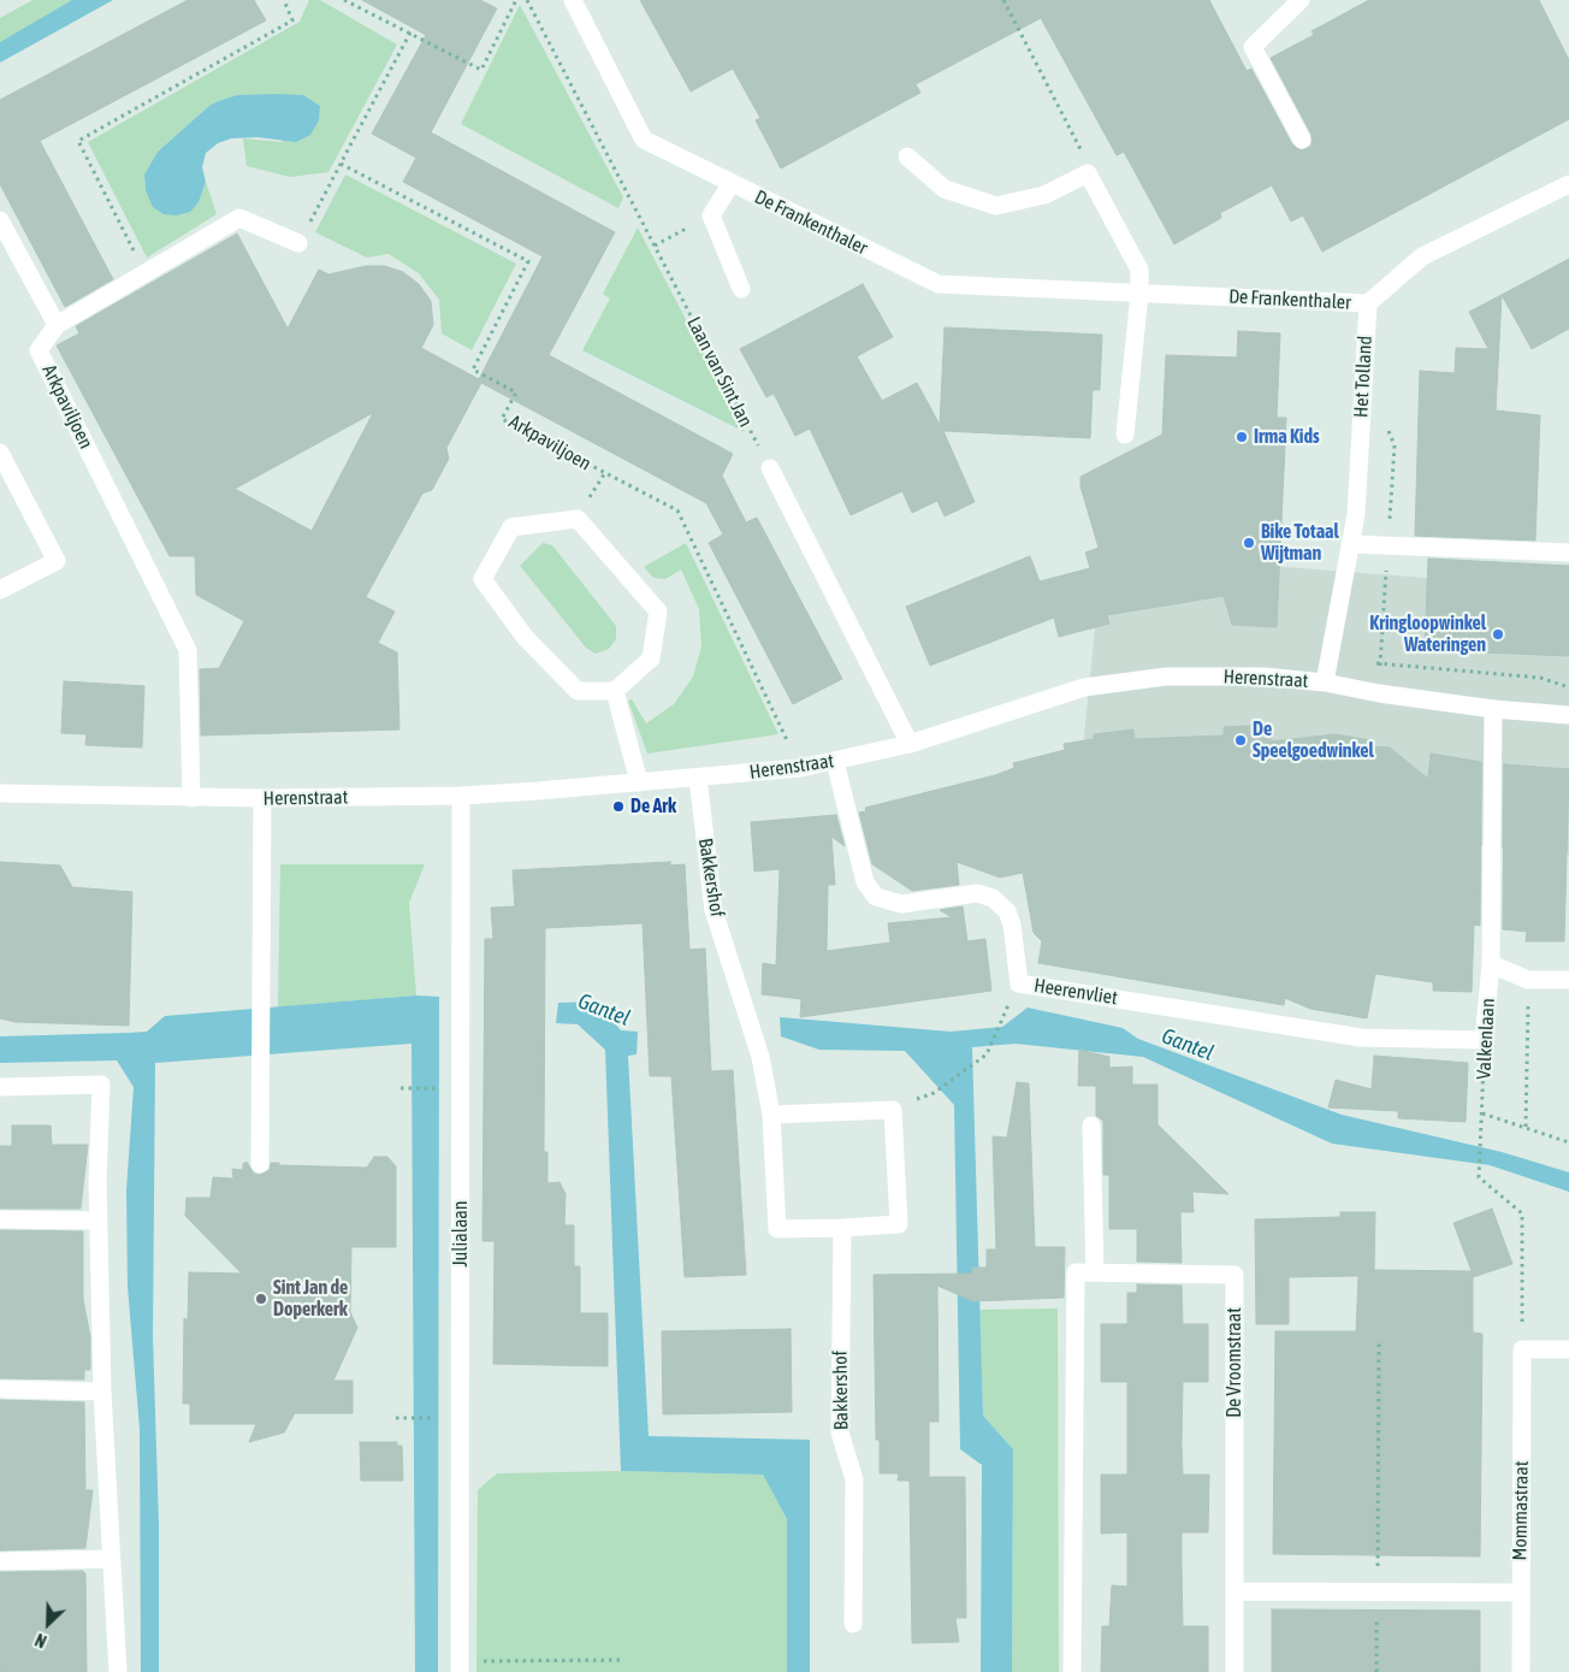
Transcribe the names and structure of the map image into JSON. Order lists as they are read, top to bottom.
{
  "streets": {
    "street": [
      "De Frankenthaler",
      "Het Tolland",
      "Arkpaviljoen",
      "Herenstraat",
      "Bakkershof",
      "Heerenvliet",
      "Valkenlaan",
      "Julialaan",
      "De Vroomstraat",
      "Mommastraat"
    ],
    "path": ["Laan van Sint Jan"]
  },
  "crossings": [
    ["De Frankenthaler", "Het Tolland"],
    ["Het Tolland", "Herenstraat"],
    ["Arkpaviljoen", "Herenstraat"],
    ["Herenstraat", "Bakkershof"],
    ["Herenstraat", "Heerenvliet"],
    ["Herenstraat", "Valkenlaan"],
    ["Herenstraat", "Julialaan"],
    ["Heerenvliet", "Valkenlaan"],
    ["Valkenlaan", "Mommastraat"]
  ],
  "water": ["Gantel"],
  "places": [
    "Irma Kids",
    "Bike Totaal Wijtman",
    "Kringloopwinkel Wateringen",
    "De Speelgoedwinkel",
    "De Ark",
    "Sint Jan de Doperkerk"
  ],
  "north": "bottom left"
}
